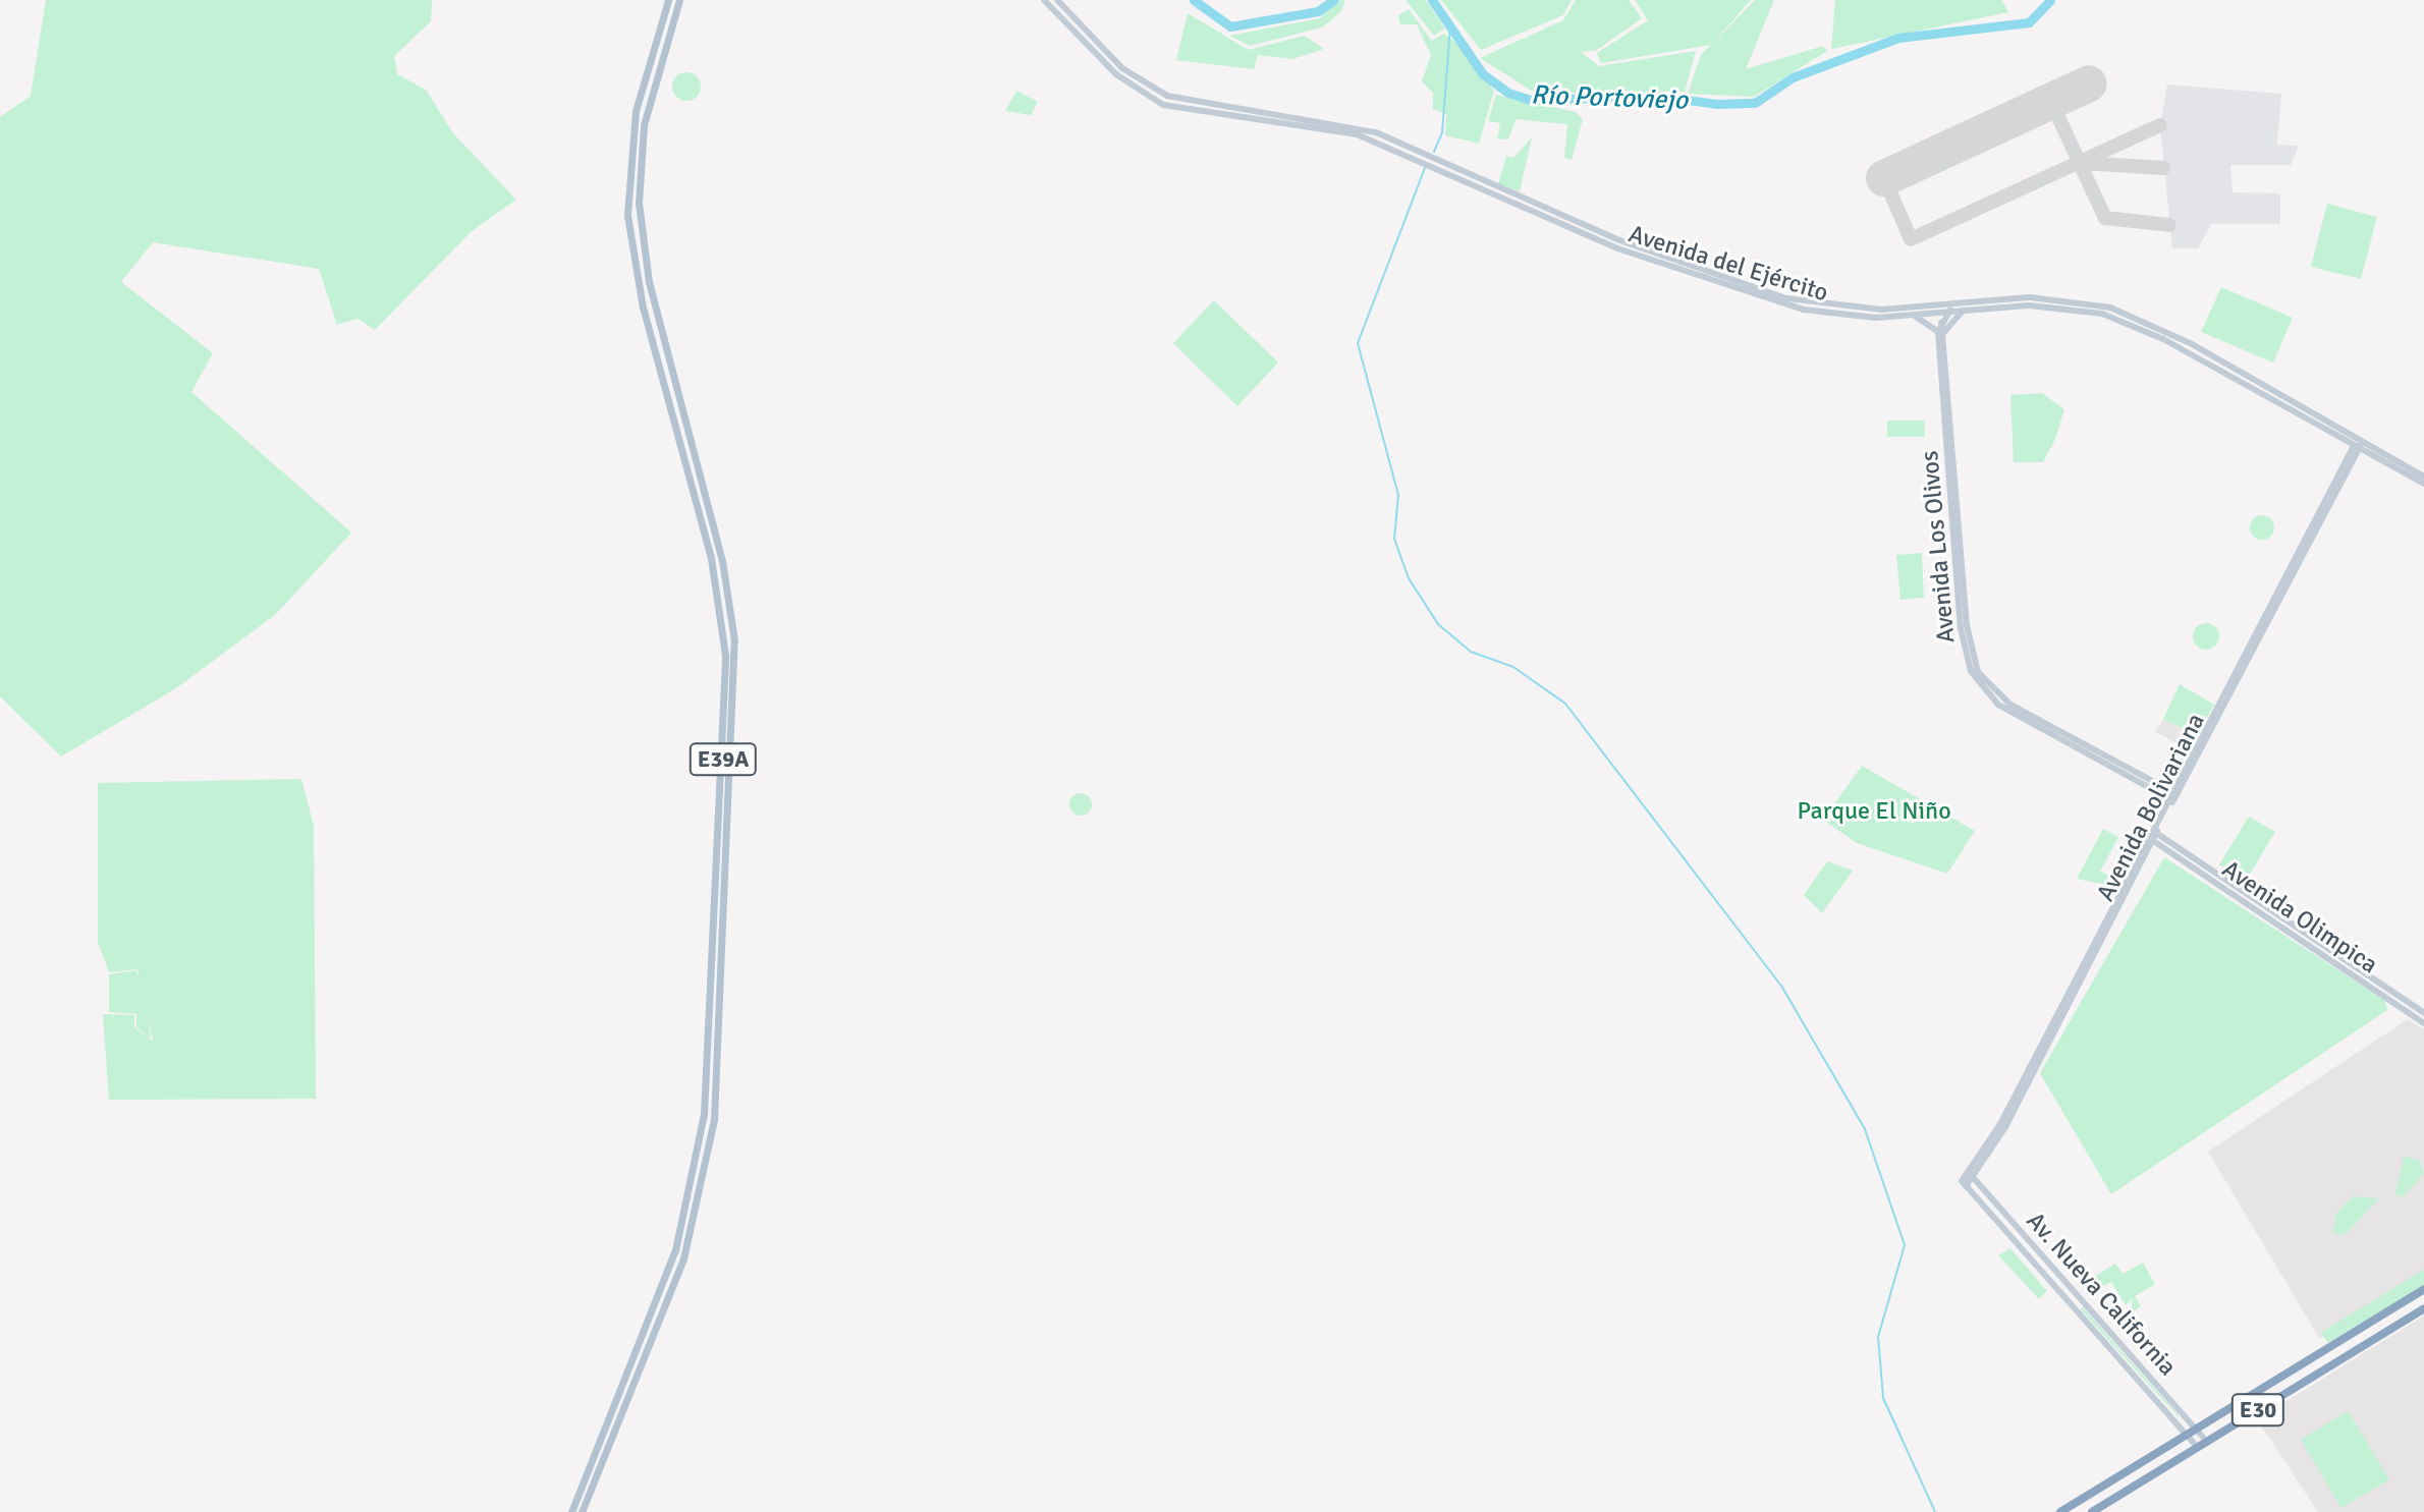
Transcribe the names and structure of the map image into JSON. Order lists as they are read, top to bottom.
{
  "streets": {
    "highway": ["E30"],
    "main road": ["E39A"],
    "street": [
      "Avenida del Ejército",
      "Avenida Los Olivos",
      "Avenida Bolivariana",
      "Avenida Olimpica",
      "Av. Nueva California"
    ]
  },
  "crossings": [
    ["Avenida del Ejército", "Avenida Los Olivos"],
    ["Avenida del Ejército", "Avenida Bolivariana"],
    ["Avenida Los Olivos", "Avenida Bolivariana"],
    ["Avenida Bolivariana", "Avenida Olimpica"],
    ["Avenida Bolivariana", "Av. Nueva California"],
    ["Av. Nueva California", "E30"]
  ],
  "water": ["Río Portoviejo"],
  "parks": ["Parque El Niño"]
}
